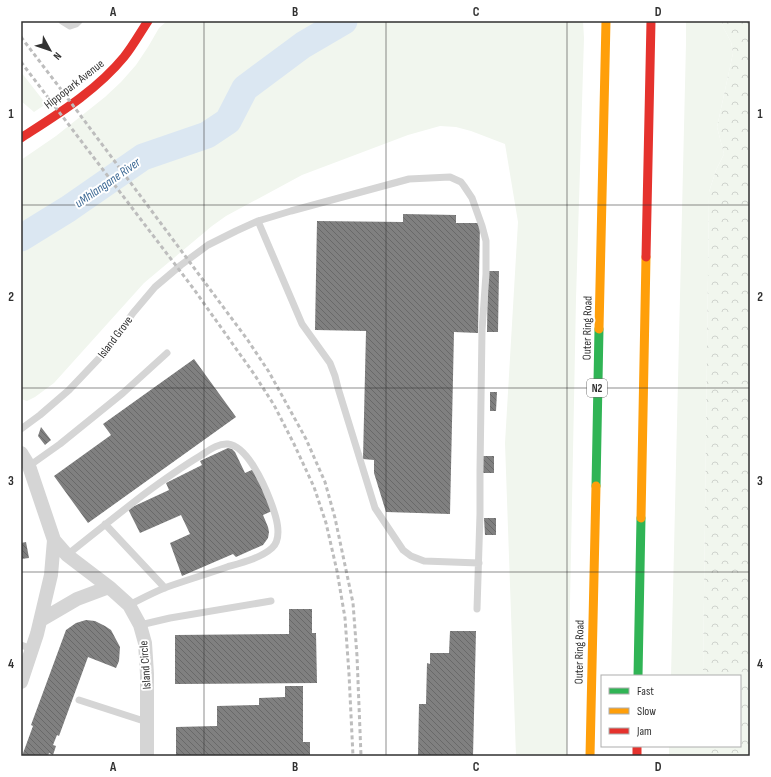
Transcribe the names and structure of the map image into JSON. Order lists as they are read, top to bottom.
{
  "streets": {
    "main road": ["Hippopark Avenue", "Outer Ring Road", "N2"],
    "street": ["Island Circle"],
    "lane": ["Island Grove"]
  },
  "water": ["uMhlangane River"],
  "legend": ["Fast", "Slow", "Jam"],
  "north": "bottom right",
  "grid": {
    "columns": [
      "A",
      "B",
      "C",
      "D"
    ],
    "rows": [
      "1",
      "2",
      "3",
      "4"
    ]
  }
}
